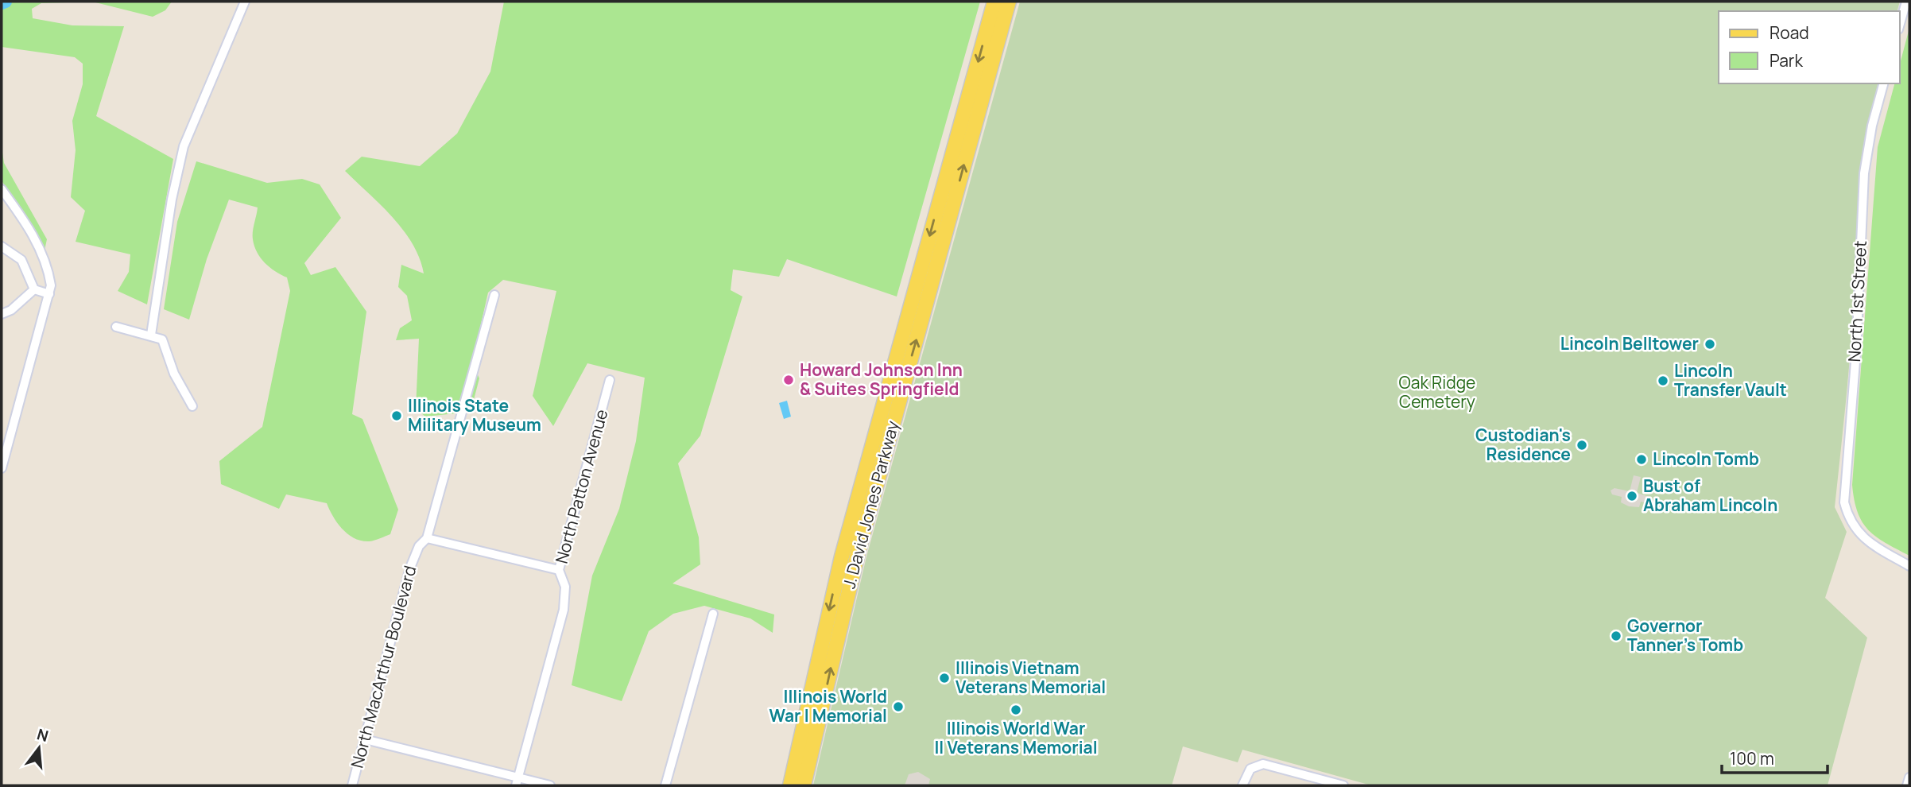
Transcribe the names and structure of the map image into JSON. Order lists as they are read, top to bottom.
{
  "streets": {
    "main road": ["J. David Jones Parkway"],
    "street": ["North 1st Street", "North Patton Avenue", "North MacArthur Boulevard"]
  },
  "parks": ["Oak Ridge Cemetery"],
  "places": [
    "Lincoln Belltower",
    "Howard Johnson Inn & Suites Springfield",
    "Lincoln Transfer Vault",
    "Illinois State Military Museum",
    "Custodian's Residence",
    "Lincoln Tomb",
    "Bust of Abraham Lincoln",
    "Governor Tanner's Tomb",
    "Illinois Vietnam Veterans Memorial",
    "Illinois World War I Memorial",
    "Illinois World War II Veterans Memorial"
  ],
  "legend": ["Road", "Park"],
  "scale_bar": "100 m",
  "north": "top"
}
